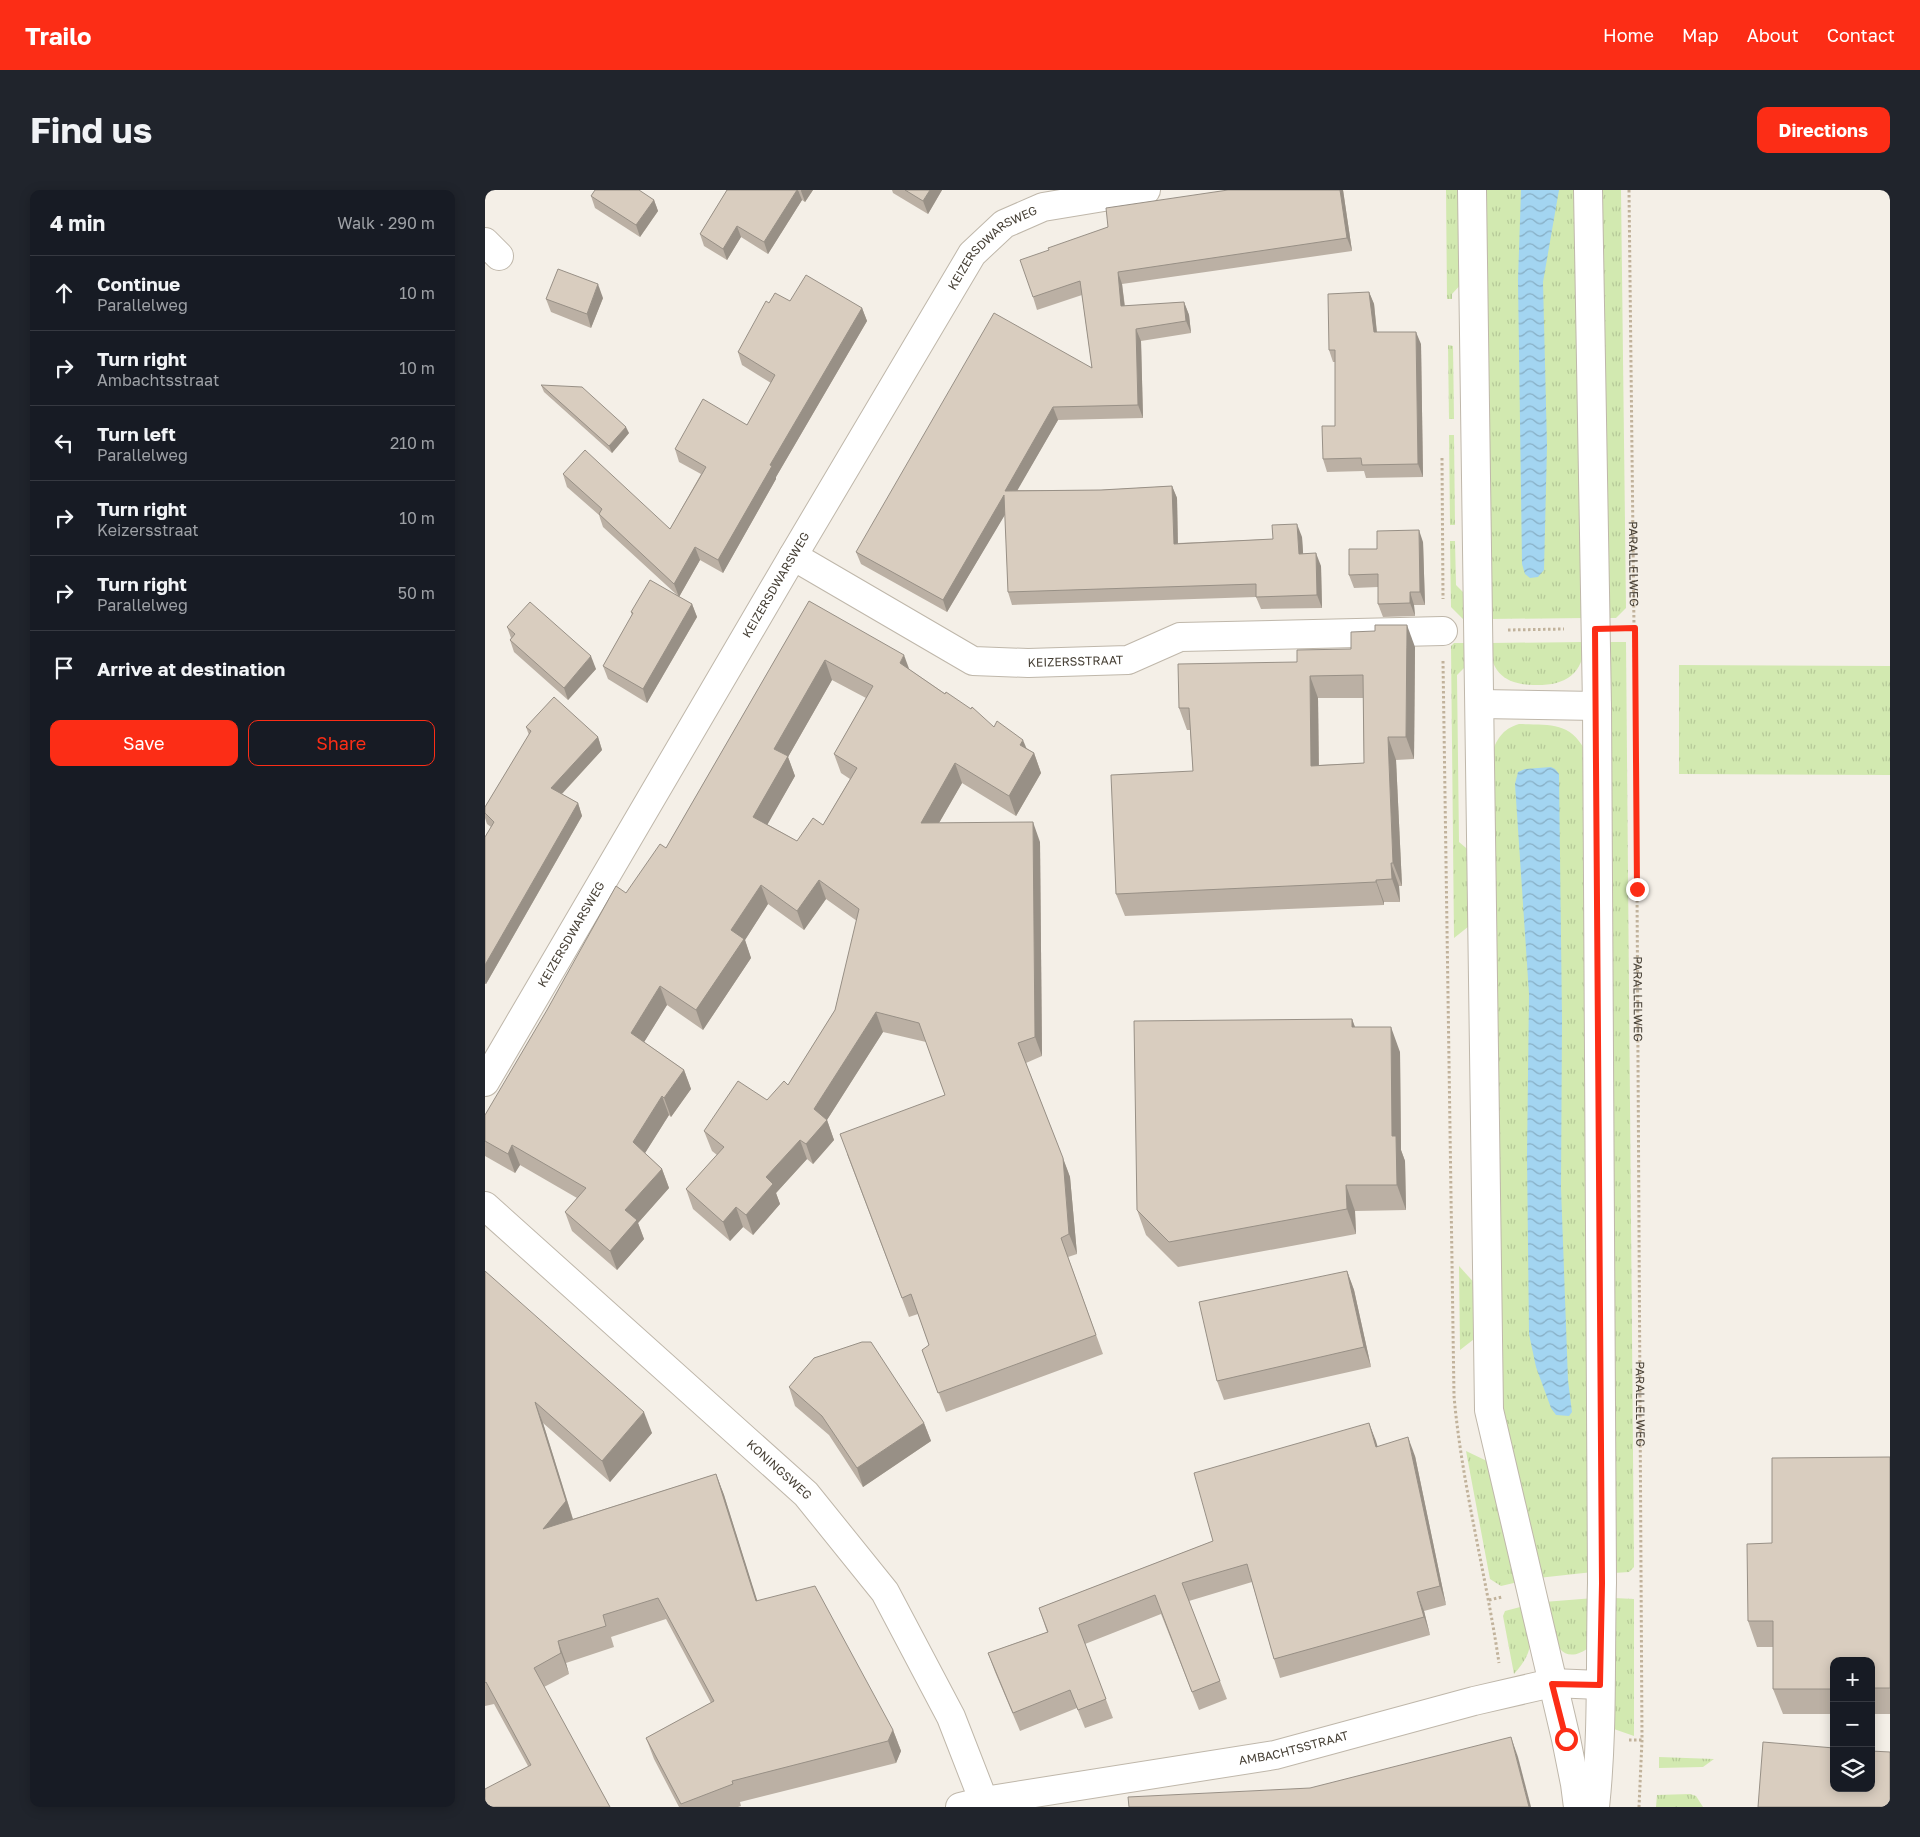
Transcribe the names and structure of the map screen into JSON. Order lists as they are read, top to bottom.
{
  "streets": {
    "street": [
      "KEIZERSDWARSWEG",
      "KEIZERSSTRAAT",
      "KONINGSWEG",
      "AMBACHTSSTRAAT"
    ],
    "path": ["PARALLELWEG"]
  },
  "crossings": [
    ["KEIZERSDWARSWEG", "KEIZERSSTRAAT"],
    ["KONINGSWEG", "AMBACHTSSTRAAT"]
  ],
  "page": {
    "header": "Trailo",
    "nav": [
      "Home",
      "Map",
      "About",
      "Contact"
    ],
    "buttons": [
      "Directions",
      ["Save", "Share"]
    ],
    "title": "Find us",
    "heading": ["4 min", "Walk · 290 m"],
    "list": [
      ["Continue", "Parallelweg", "10 m"],
      ["Turn right", "Ambachtsstraat", "10 m"],
      ["Turn left", "Parallelweg", "210 m"],
      ["Turn right", "Keizersstraat", "10 m"],
      ["Turn right", "Parallelweg", "50 m"],
      "Arrive at destination"
    ],
    "map_buttons": ["+", "−"]
  }
}
